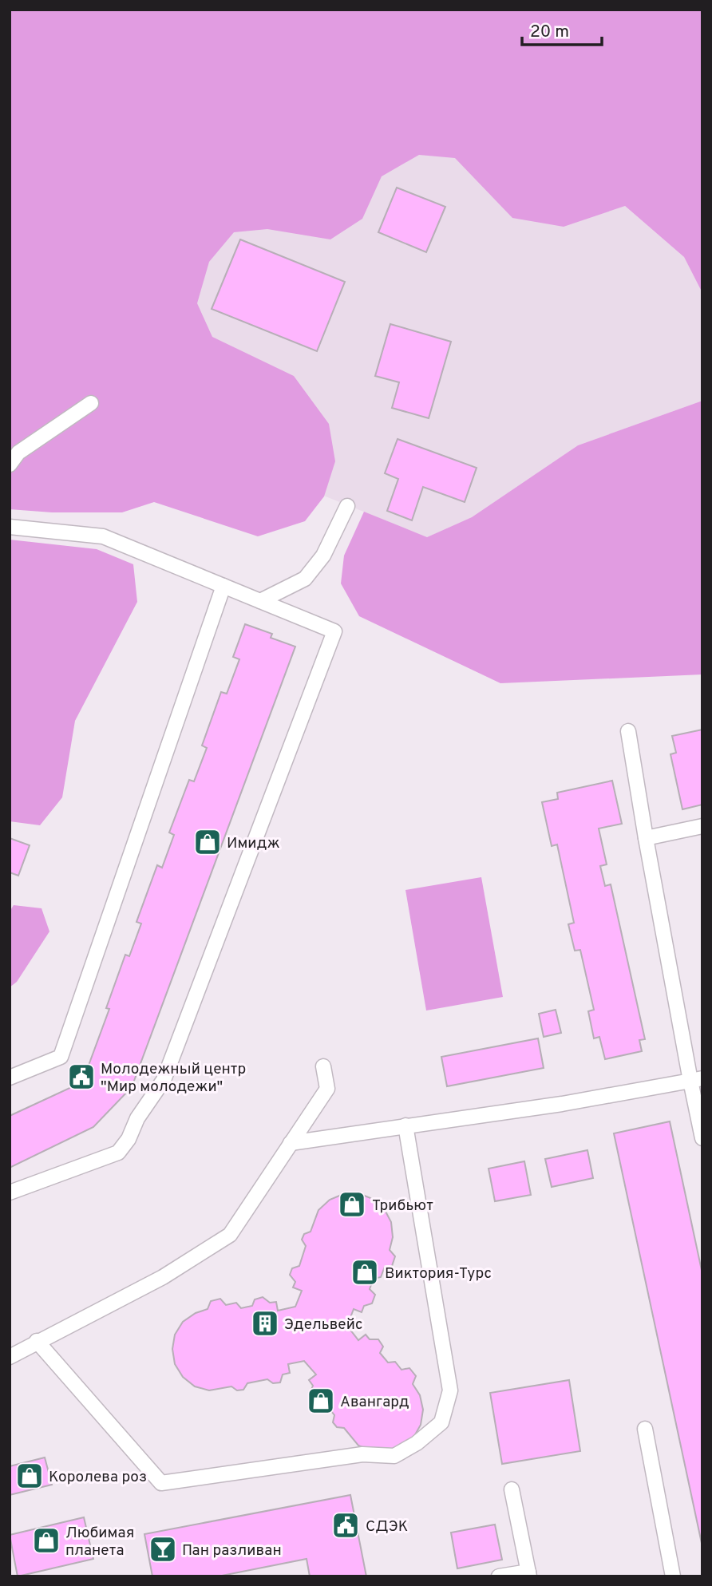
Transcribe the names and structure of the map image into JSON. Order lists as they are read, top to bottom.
{
  "places": {
    "shop": [
      "Имидж",
      "Трибьют",
      "Виктория-Турс",
      "Авангард",
      "Королева роз",
      "Любимая планета"
    ],
    "public building": ["Молодежный центр \"Мир молодежи\"", "СДЭК"],
    "building": ["Эдельвейс"],
    "bar": ["Пан разливан"]
  },
  "scale_bar": "20 m"
}
